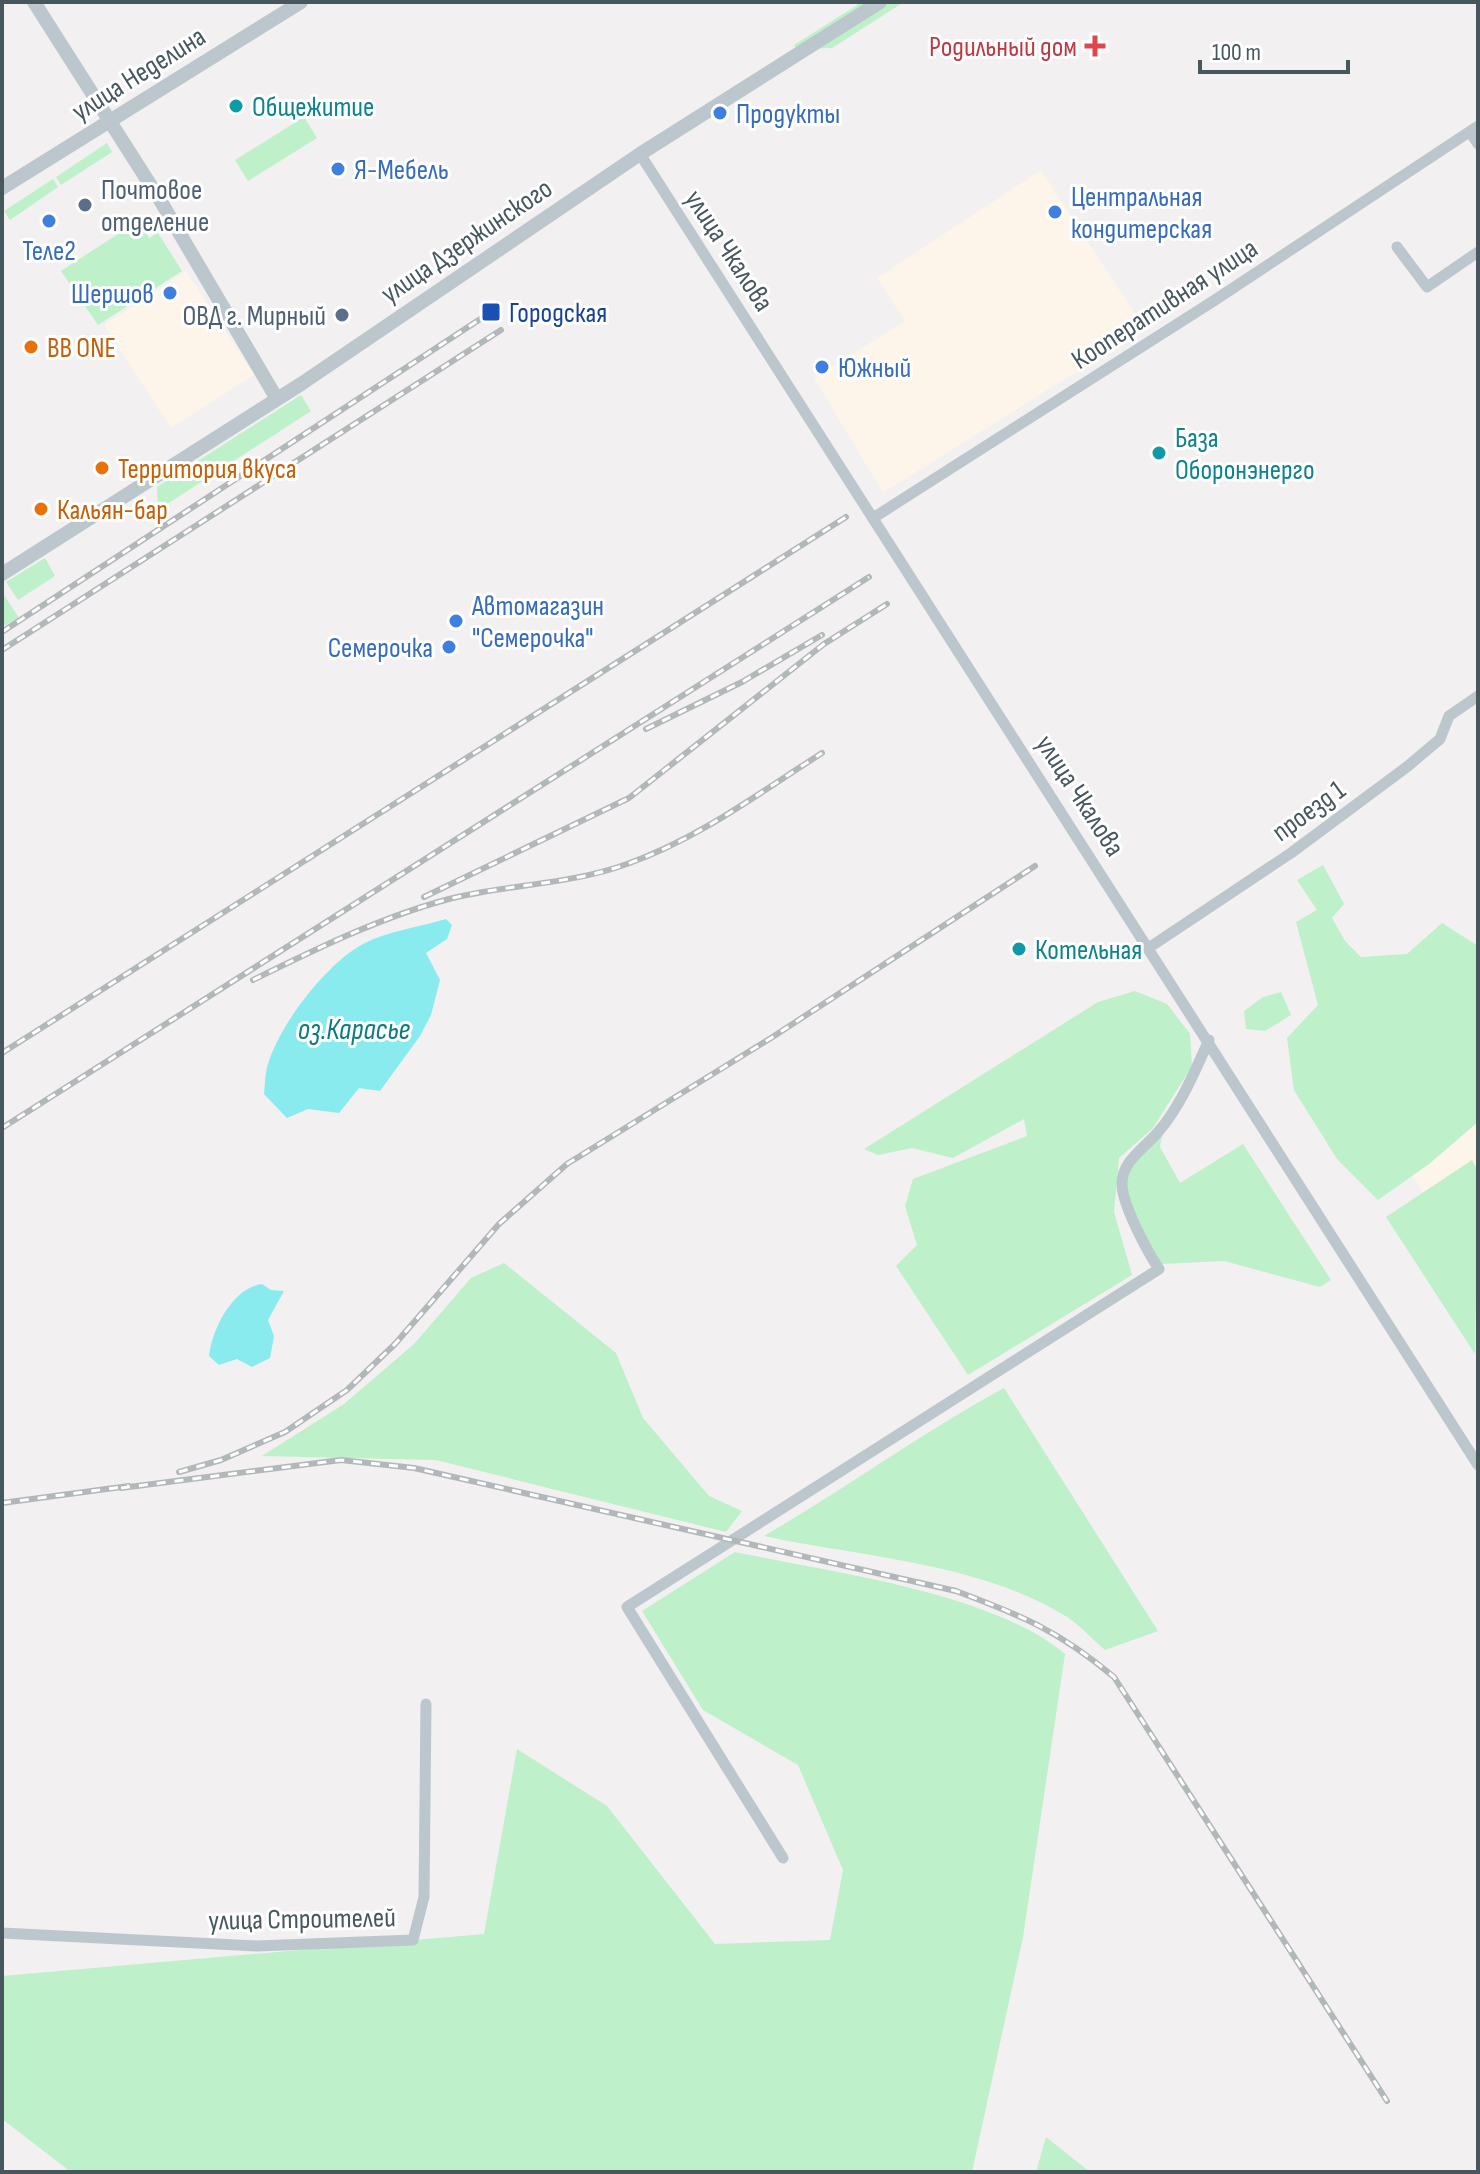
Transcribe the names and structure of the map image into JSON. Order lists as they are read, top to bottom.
{
  "streets": {
    "street": [
      "улица Неделина",
      "улица Дзержинского",
      "улица Чкалова",
      "Кооперативная улица",
      "проезд 1",
      "улица Строителей"
    ]
  },
  "crossings": [
    ["улица Дзержинского", "улица Чкалова"],
    ["улица Чкалова", "Кооперативная улица"],
    ["улица Чкалова", "проезд 1"]
  ],
  "water": ["оз.Карасье"],
  "places": {
    "health": ["Родильный дом"],
    "other": [
      "Общежитие",
      "Продукты",
      "Я-Мебель",
      "Почтовое отделение",
      "Центральная кондитерская",
      "Теле2",
      "Шершов",
      "ОВД г. Мирный",
      "BB ONE",
      "Южный",
      "База Оборонэнерго",
      "Территория вкуса",
      "Кальян-бар",
      "Автомагазин \"Семерочка\"",
      "Семерочка",
      "Котельная"
    ],
    "transit": ["Городская"]
  },
  "scale_bar": "100 m"
}
